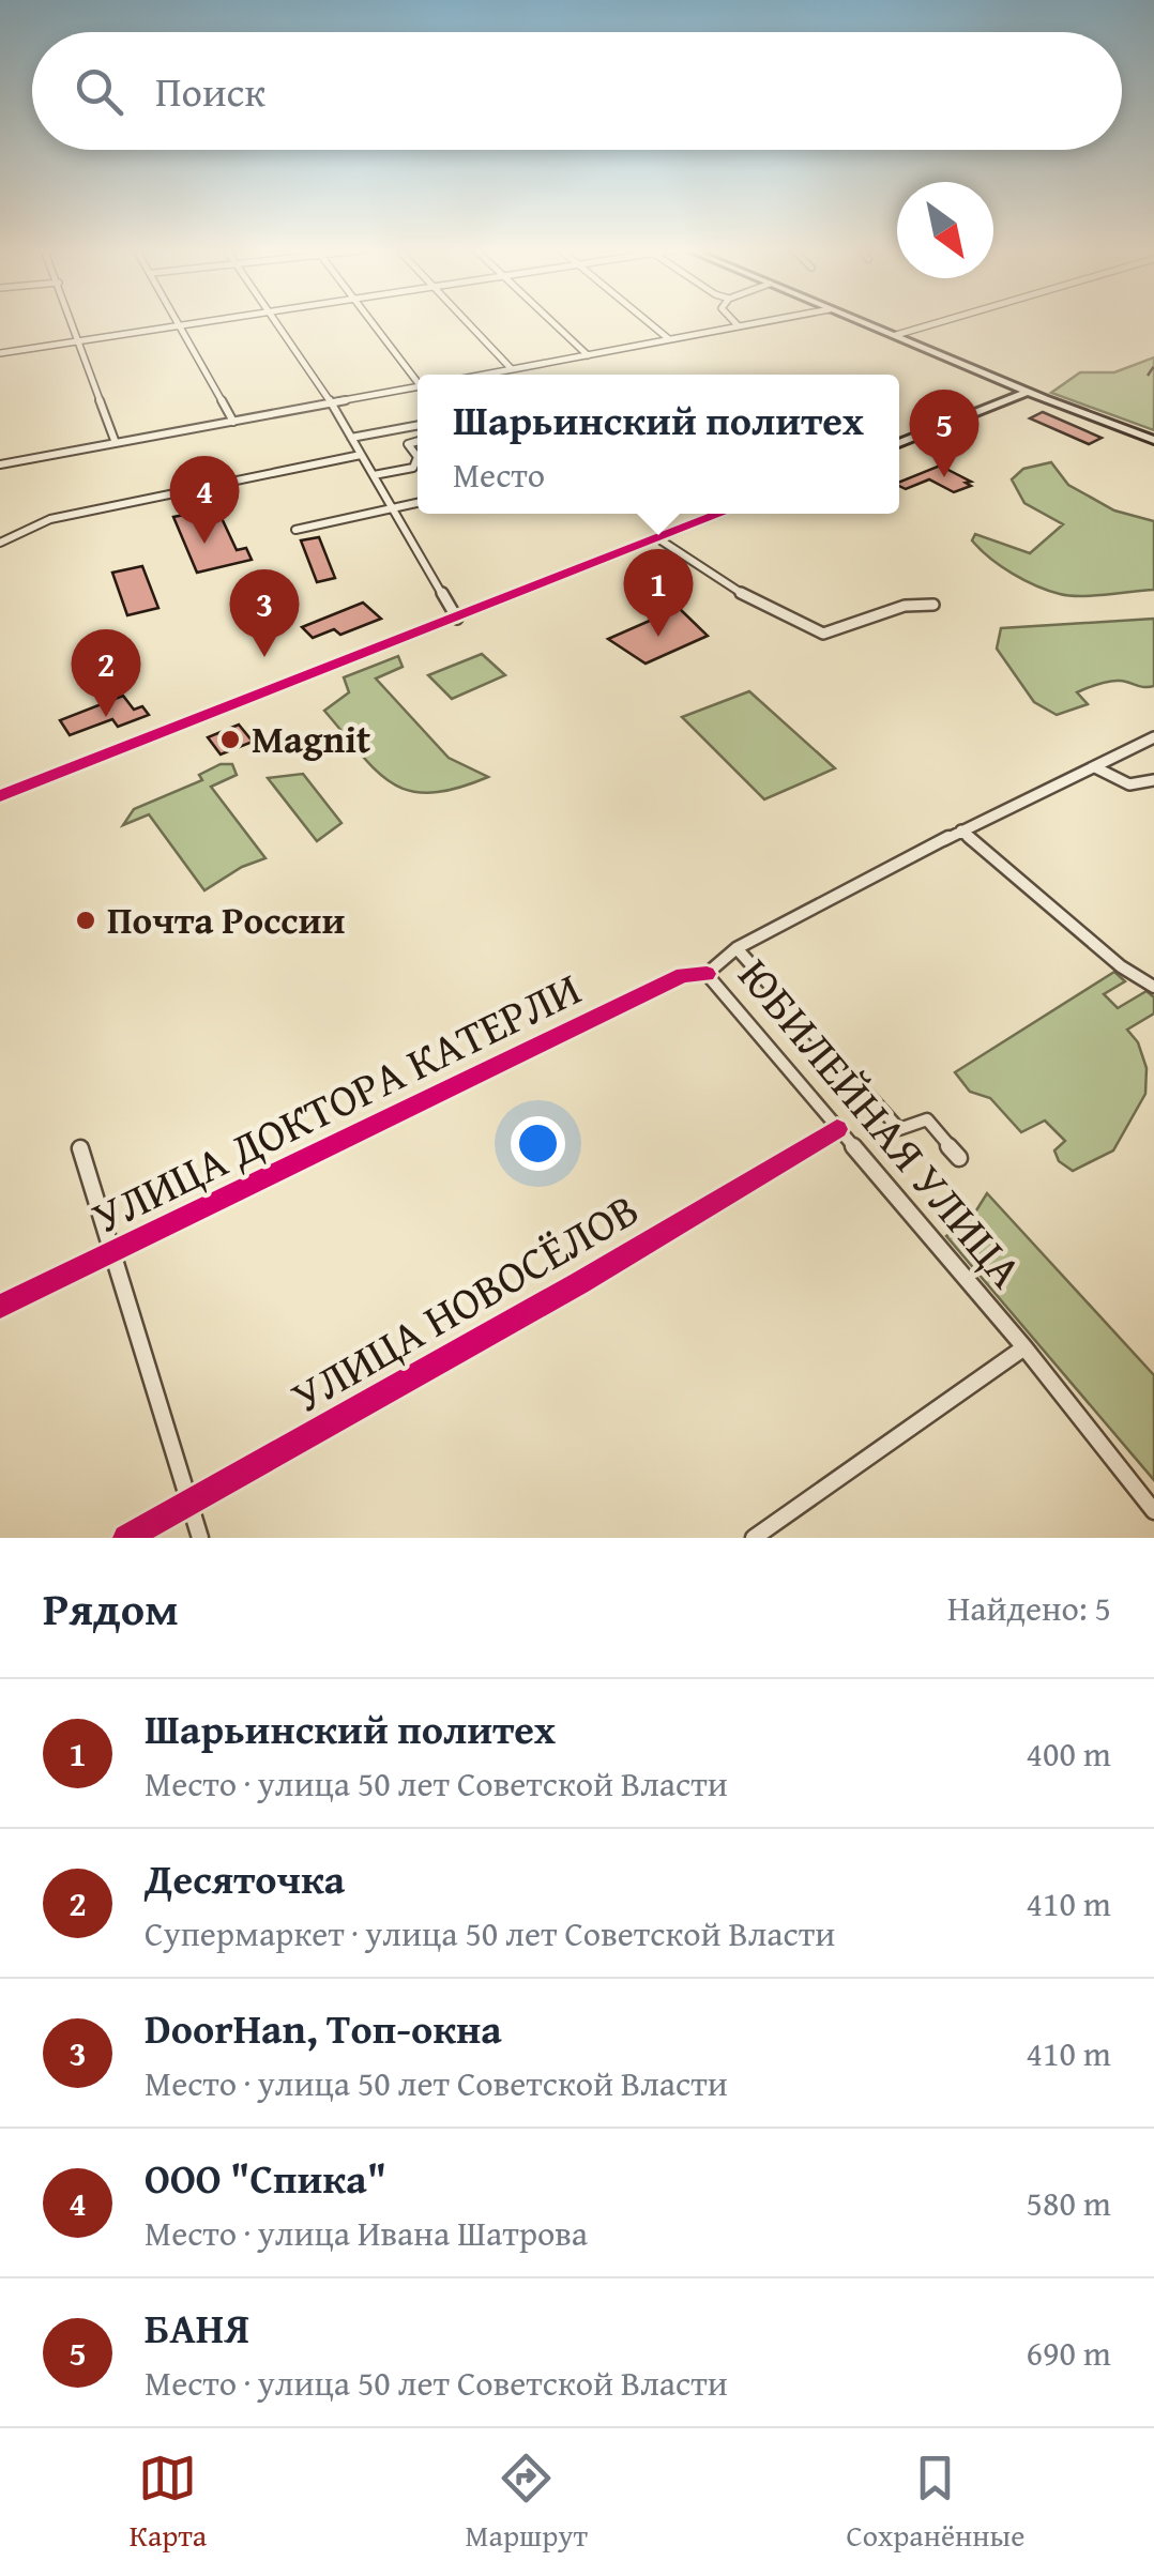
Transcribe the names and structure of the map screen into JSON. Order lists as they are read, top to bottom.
{
  "streets": {
    "street": ["УЛИЦА ДОКТОРА КАТЕРЛИ", "ЮБИЛЕЙНАЯ УЛИЦА", "УЛИЦА НОВОСЁЛОВ"]
  },
  "crossings": [
    ["УЛИЦА ДОКТОРА КАТЕРЛИ", "ЮБИЛЕЙНАЯ УЛИЦА"],
    ["ЮБИЛЕЙНАЯ УЛИЦА", "УЛИЦА НОВОСЁЛОВ"]
  ],
  "places": ["Magnit", "Почта России"],
  "north": "bottom right",
  "page": {
    "search": "Поиск",
    "popup": ["Шарьинский политех", "Место"],
    "pins": [
      "5",
      "4",
      "1",
      "3",
      "2"
    ],
    "heading": ["Рядом", "Найдено: 5"],
    "list": [
      {
        "mark": "1",
        "name": "Шарьинский политех",
        "note": "Место · улица 50 лет Советской Власти",
        "value": "400 m"
      },
      {
        "mark": "2",
        "name": "Десяточка",
        "note": "Супермаркет · улица 50 лет Советской Власти",
        "value": "410 m"
      },
      {
        "mark": "3",
        "name": "DoorHan, Топ-окна",
        "note": "Место · улица 50 лет Советской Власти",
        "value": "410 m"
      },
      {
        "mark": "4",
        "name": "ООО \"Спика\"",
        "note": "Место · улица Ивана Шатрова",
        "value": "580 m"
      },
      {
        "mark": "5",
        "name": "БАНЯ",
        "note": "Место · улица 50 лет Советской Власти",
        "value": "690 m"
      }
    ],
    "nav": ["Карта", "Маршрут", "Сохранённые"]
  }
}
